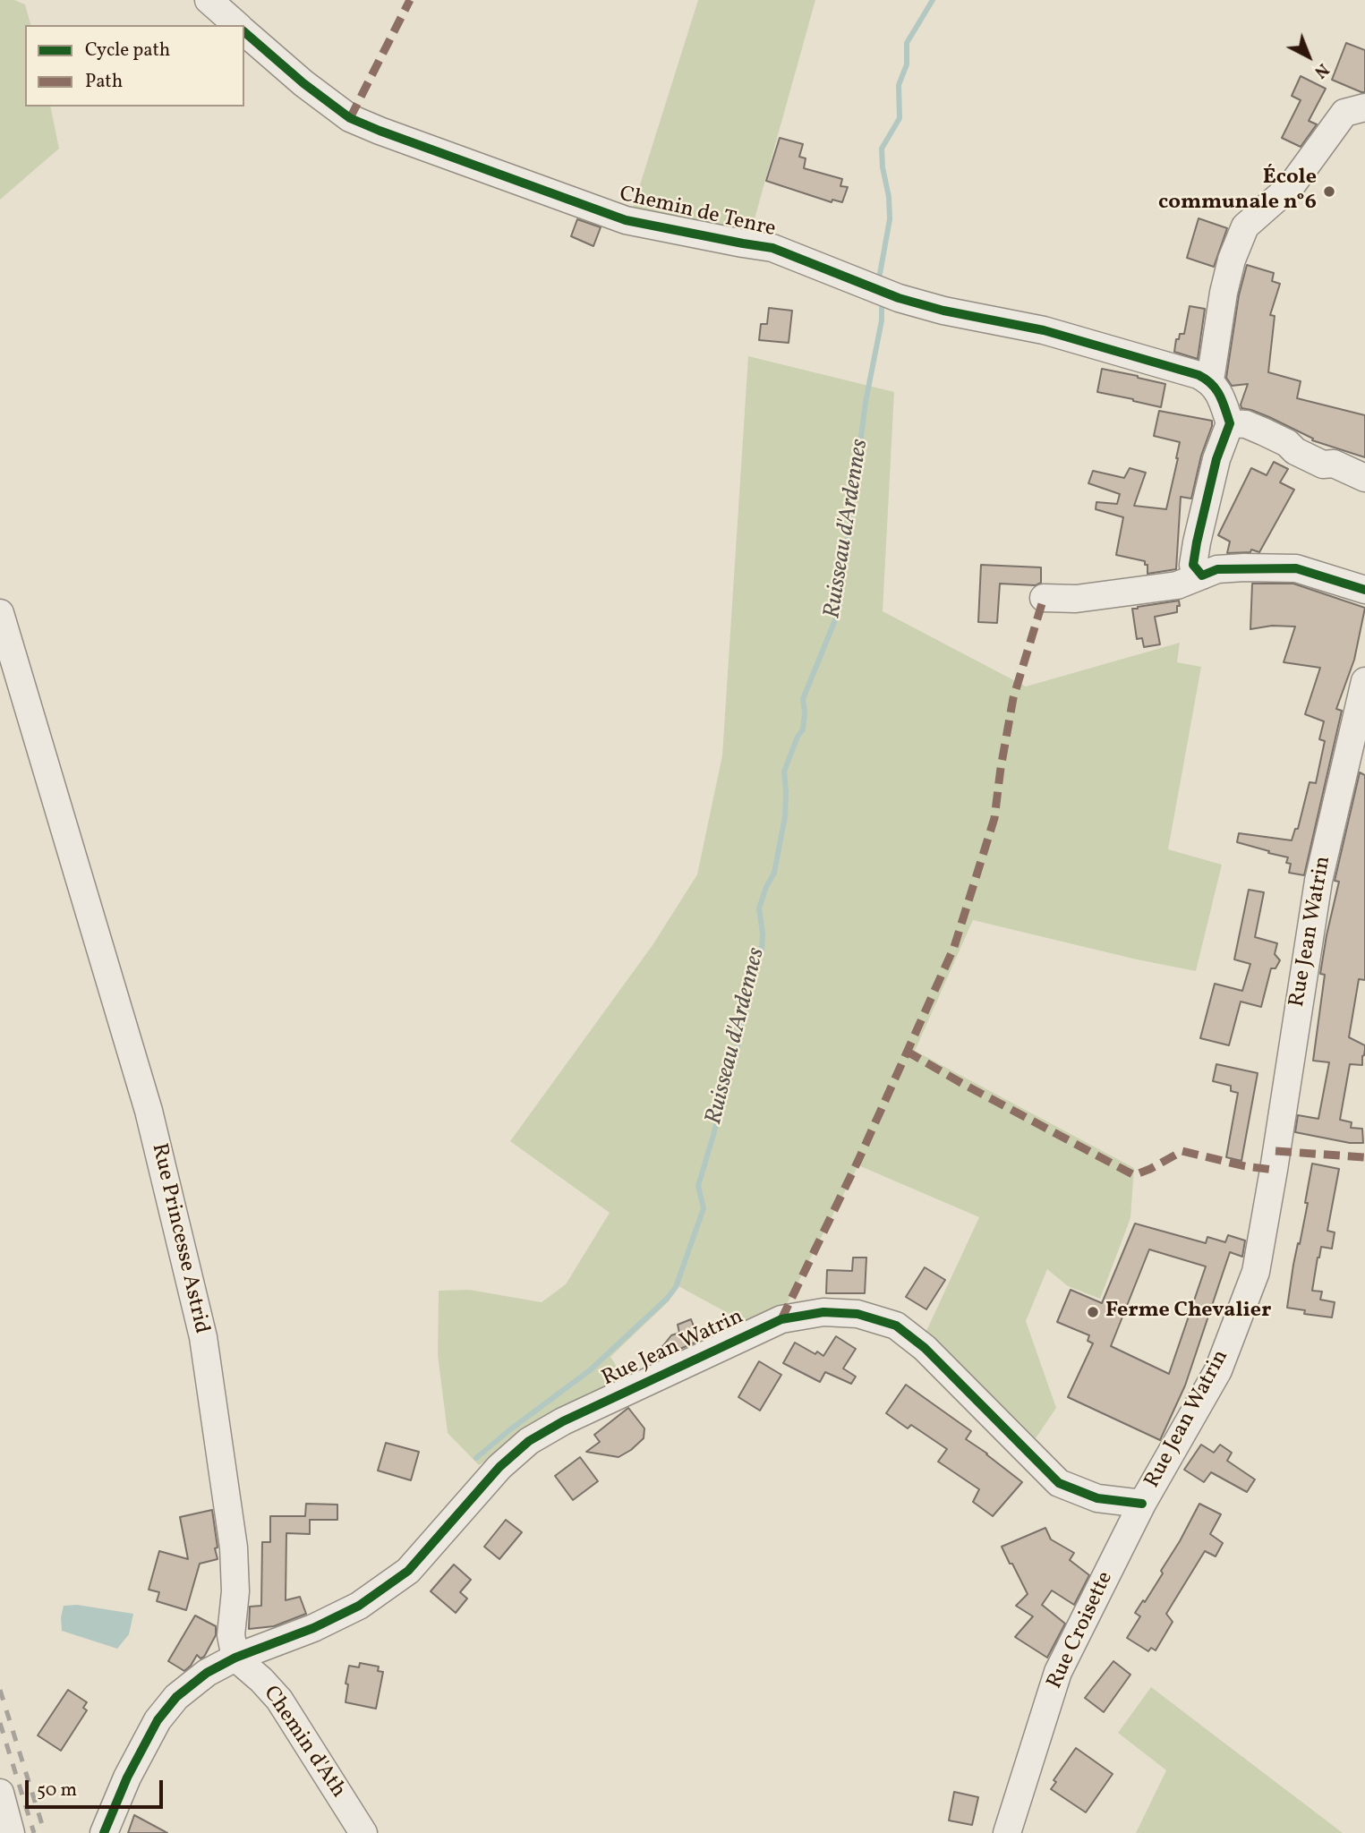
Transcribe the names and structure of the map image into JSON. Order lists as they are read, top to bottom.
{
  "streets": {
    "street": [
      "Chemin de Tenre",
      "Rue Jean Watrin",
      "Rue Princesse Astrid",
      "Rue Croisette",
      "Chemin d'Ath"
    ]
  },
  "crossings": [
    ["Rue Jean Watrin", "Rue Princesse Astrid"],
    ["Rue Jean Watrin", "Rue Croisette"],
    ["Rue Jean Watrin", "Chemin d'Ath"],
    ["Rue Princesse Astrid", "Chemin d'Ath"]
  ],
  "water": ["Ruisseau d'Ardennes"],
  "places": ["École communale n°6", "Ferme Chevalier"],
  "legend": ["Cycle path", "Path"],
  "scale_bar": "50 m",
  "north": "bottom right"
}
